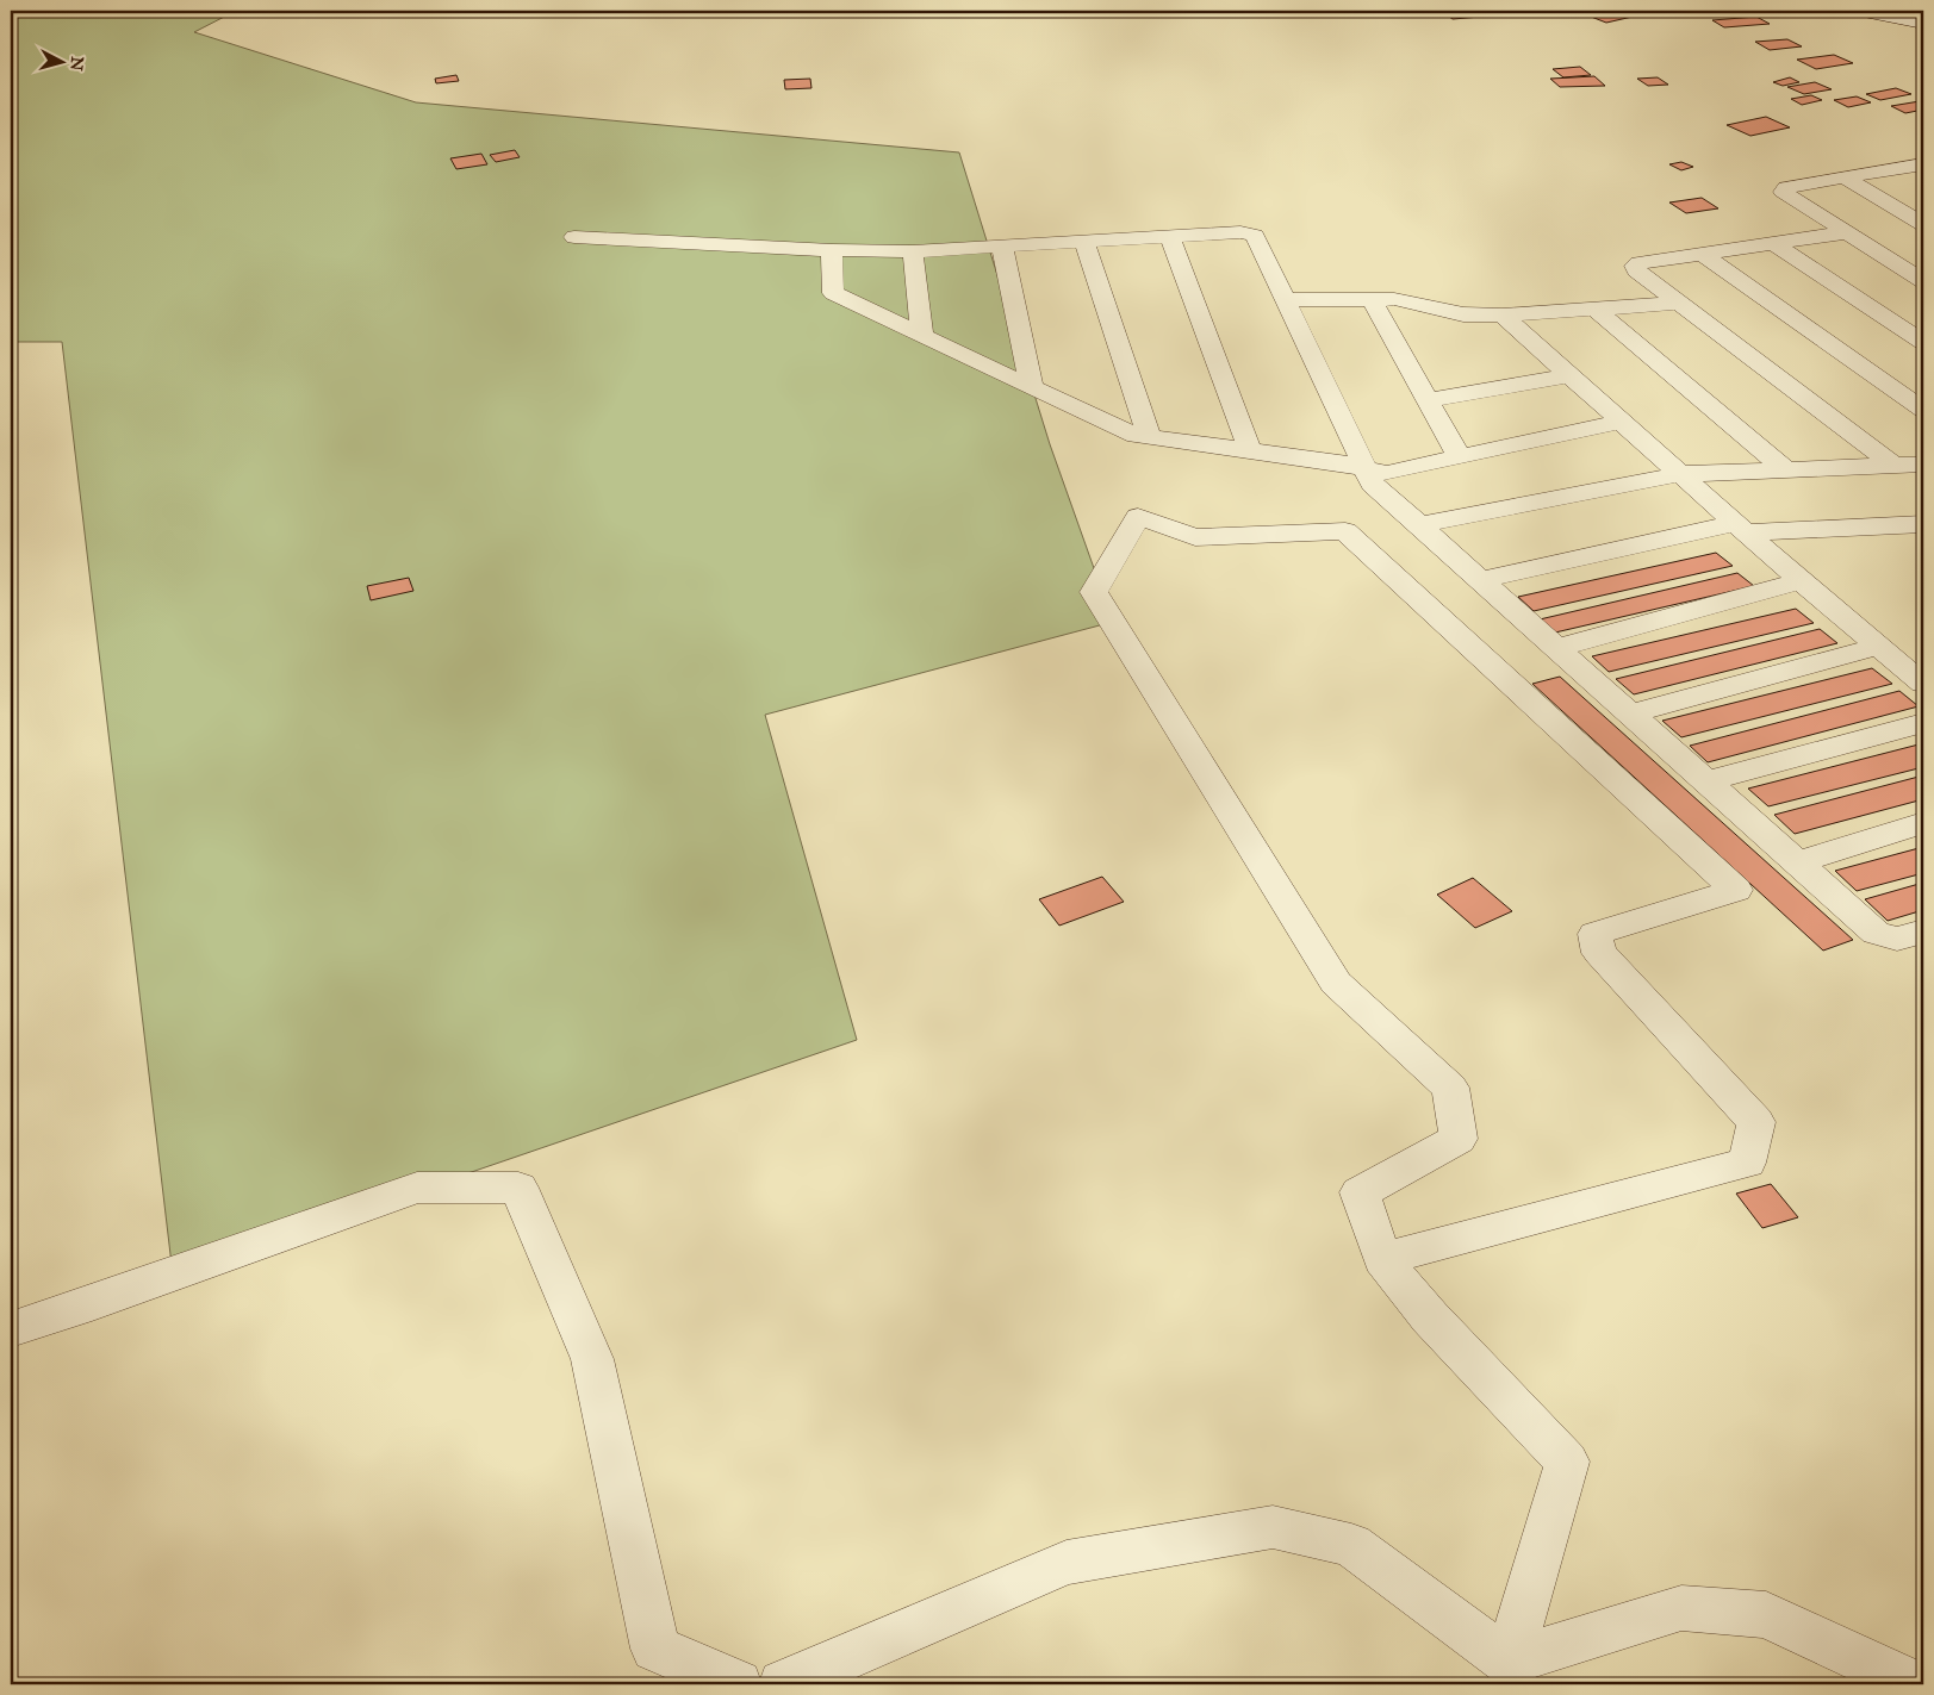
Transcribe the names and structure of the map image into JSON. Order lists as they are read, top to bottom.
{
  "north": "right"
}
